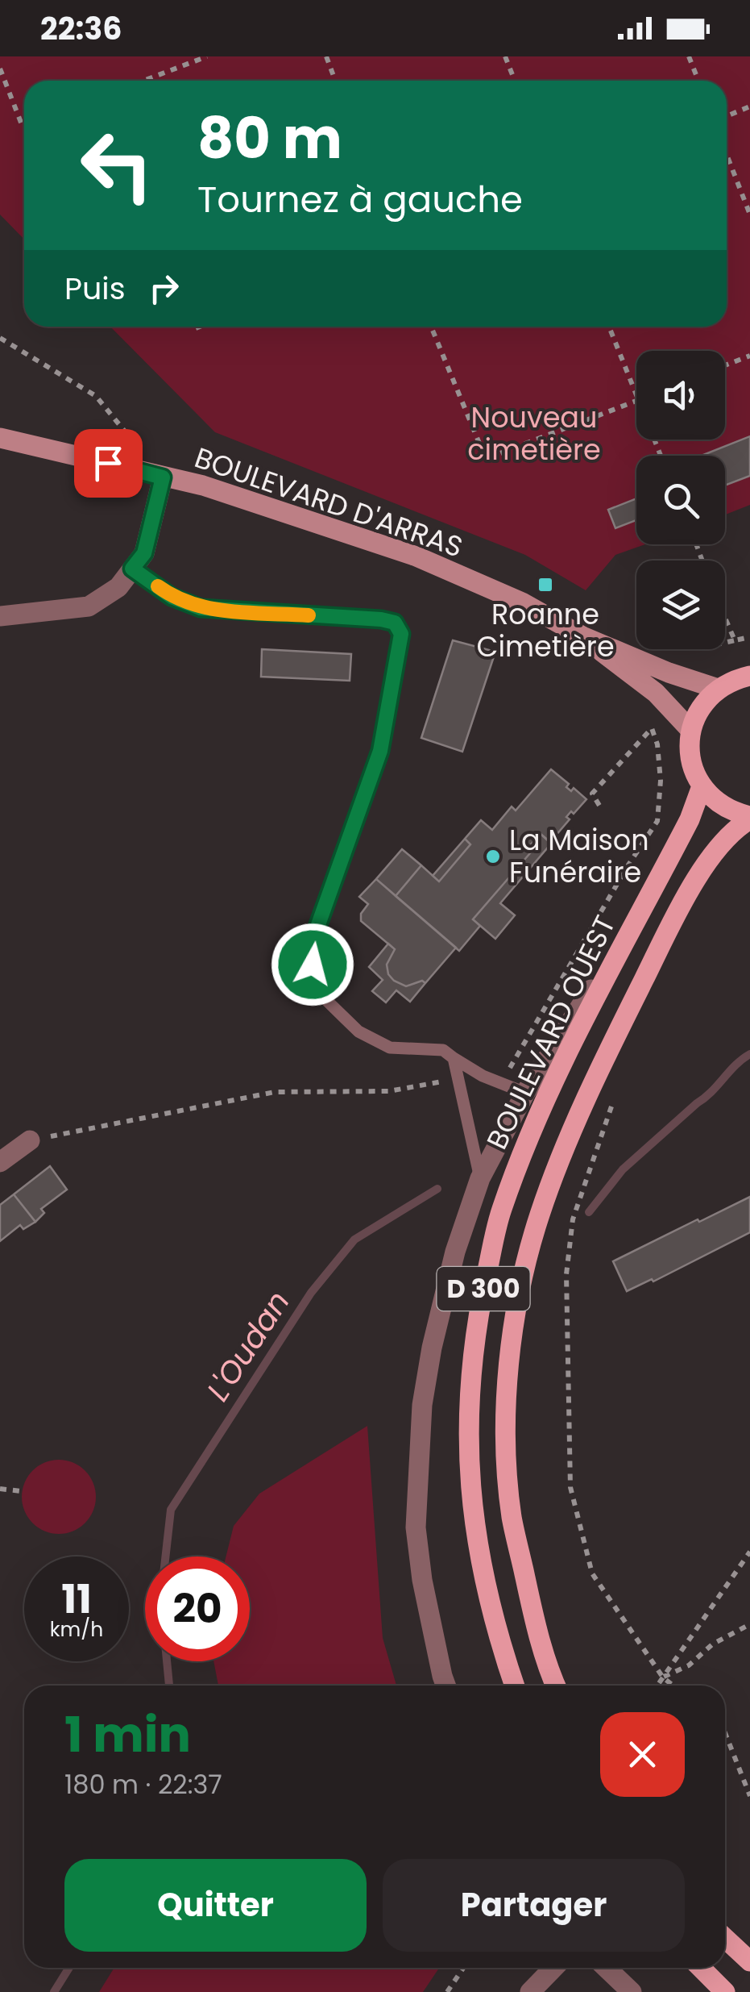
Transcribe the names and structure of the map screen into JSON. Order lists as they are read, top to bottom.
{
  "streets": {
    "main road": ["BOULEVARD D'ARRAS", "BOULEVARD OUEST", "D 300"]
  },
  "water": ["L'Oudan"],
  "parks": ["Nouveau cimetière"],
  "places": {
    "transit": ["Roanne Cimetière"],
    "other": ["La Maison Funéraire"]
  },
  "page": {
    "status": "22:36",
    "turn": ["80 m", "Tournez à gauche"],
    "then": "Puis",
    "speed": "11 km/h",
    "limit": "20",
    "heading": ["1 min", "180 m · 22:37"],
    "buttons": ["Quitter", "Partager"]
  }
}
